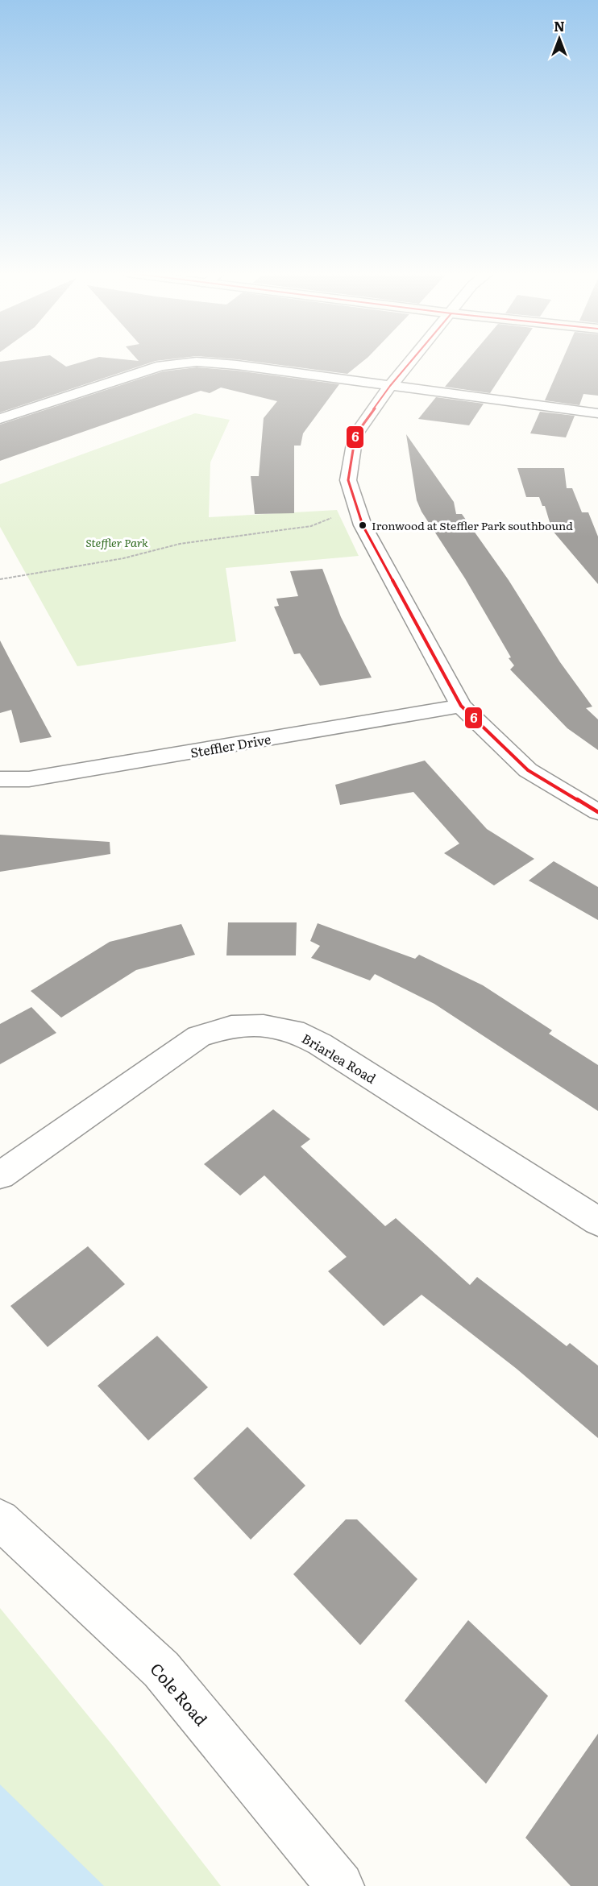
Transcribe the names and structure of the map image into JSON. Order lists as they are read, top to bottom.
{
  "streets": {
    "street": ["Steffler Drive", "Briarlea Road", "Cole Road"]
  },
  "parks": ["Steffler Park"],
  "places": ["Ironwood at Steffler Park southbound"],
  "lines": ["transit line 6"],
  "north": "top"
}
